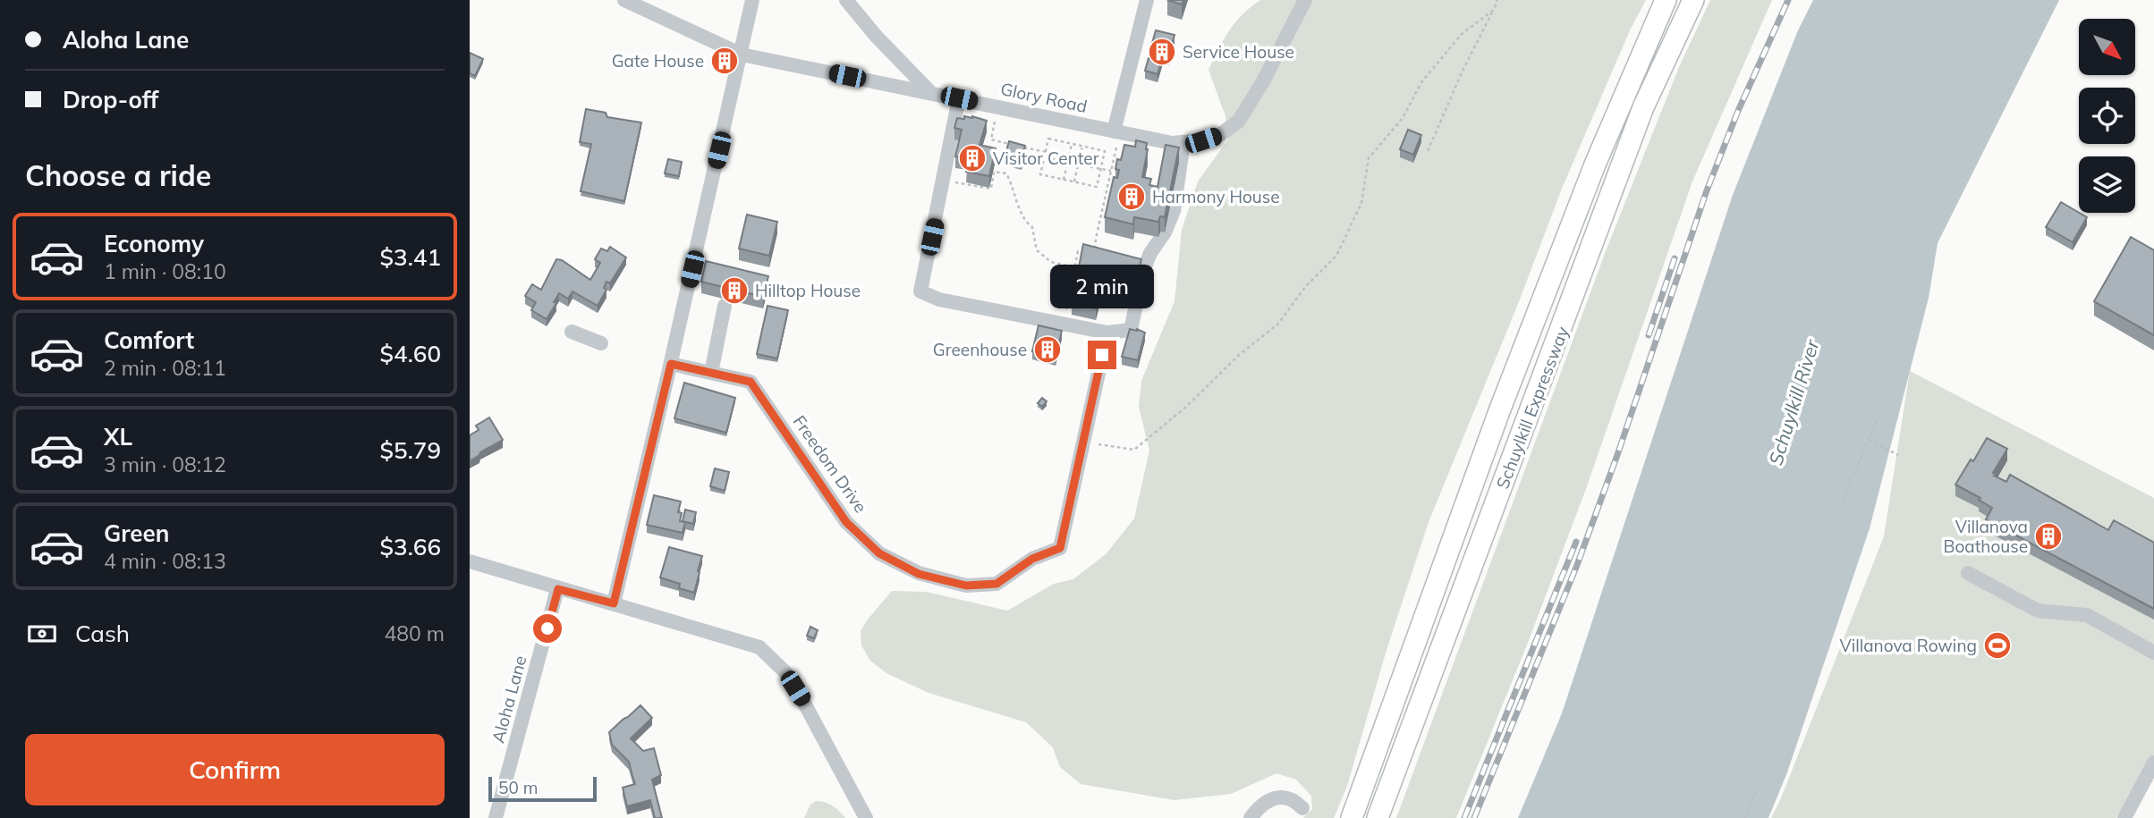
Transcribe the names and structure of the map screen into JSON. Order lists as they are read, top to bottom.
{
  "streets": {
    "highway": ["Schuylkill Expressway"],
    "street": ["Glory Road", "Freedom Drive", "Aloha Lane"]
  },
  "water": ["Schuylkill River"],
  "places": {
    "building": [
      "Service House",
      "Gate House",
      "Visitor Center",
      "Harmony House",
      "Hilltop House",
      "Greenhouse",
      "Villanova Boathouse"
    ],
    "sports": ["Villanova Rowing"]
  },
  "scale_bar": "50 m",
  "north": "bottom right",
  "page": {
    "banner": ["Aloha Lane", "Drop-off"],
    "heading": "Choose a ride",
    "list": [
      {
        "name": "Economy",
        "note": "1 min · 08:10",
        "value": "$3.41"
      },
      {
        "name": "Comfort",
        "note": "2 min · 08:11",
        "value": "$4.60"
      },
      {
        "name": "XL",
        "note": "3 min · 08:12",
        "value": "$5.79"
      },
      {
        "name": "Green",
        "note": "4 min · 08:13",
        "value": "$3.66"
      }
    ],
    "bubble": "2 min",
    "pay": ["Cash", "480 m"],
    "buttons": "Confirm",
    "scale": "50 m"
  }
}
